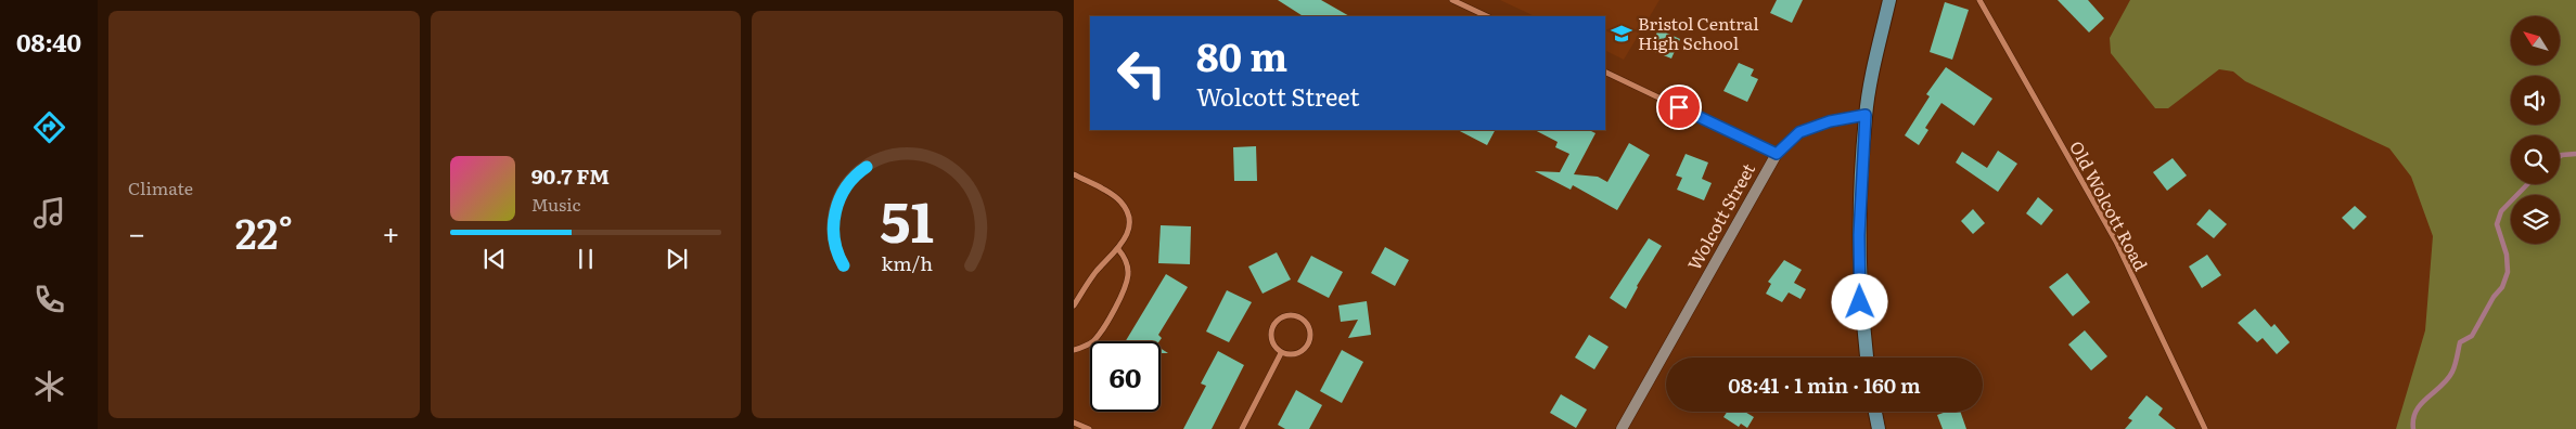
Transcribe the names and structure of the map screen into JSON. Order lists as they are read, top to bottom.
{
  "streets": {
    "main road": ["Wolcott Street"],
    "street": ["Old Wolcott Road"]
  },
  "places": {
    "school or university": ["Bristol Central High School"]
  },
  "north": "top left",
  "page": {
    "tabs": "08:40",
    "tile": "Climate",
    "turn": ["80 m", "Wolcott Street"],
    "song": ["90.7 FM", "Music"],
    "heat": ["−", "22°", "+"],
    "limit": "60",
    "trip": "08:41 · 1 min · 160 m",
    "gauge": ["51", "km/h"]
  }
}
